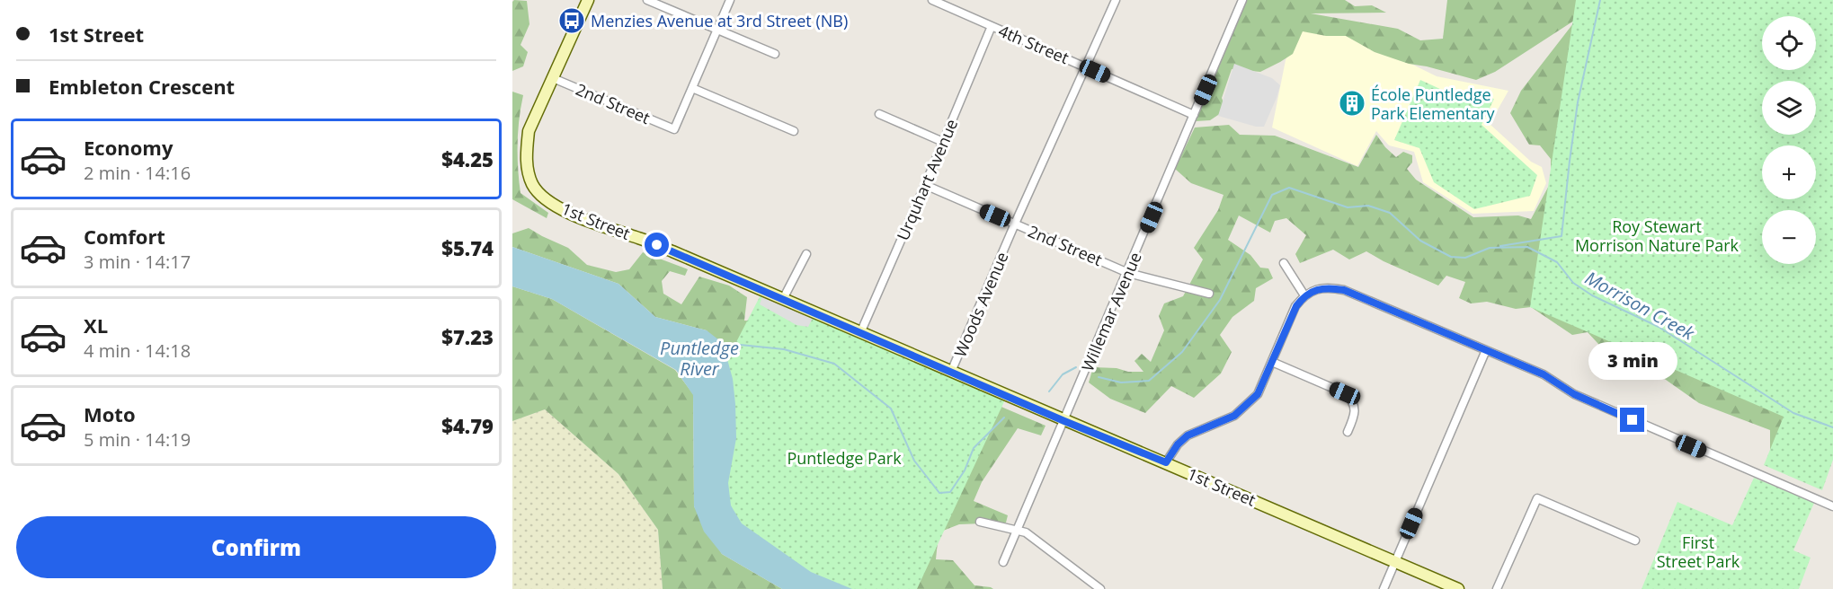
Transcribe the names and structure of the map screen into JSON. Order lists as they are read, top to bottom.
{
  "streets": {
    "street": [
      "4th Street",
      "2nd Street",
      "Urquhart Avenue",
      "1st Street",
      "Woods Avenue",
      "Willemar Avenue"
    ]
  },
  "crossings": [
    ["4th Street", "Urquhart Avenue"],
    ["4th Street", "Woods Avenue"],
    ["4th Street", "Willemar Avenue"],
    ["2nd Street", "Urquhart Avenue"],
    ["2nd Street", "1st Street"],
    ["2nd Street", "Woods Avenue"],
    ["2nd Street", "Willemar Avenue"],
    ["Urquhart Avenue", "1st Street"],
    ["1st Street", "Woods Avenue"],
    ["1st Street", "Willemar Avenue"]
  ],
  "water": ["Morrison Creek", "Puntledge River"],
  "parks": ["Roy Stewart Morrison Nature Park", "Puntledge Park", "First Street Park"],
  "places": {
    "bus stop": ["Menzies Avenue at 3rd Street (NB)"],
    "building": ["École Puntledge Park Elementary"]
  },
  "page": {
    "banner": ["1st Street", "Embleton Crescent"],
    "map_buttons": ["+", "−"],
    "list": [
      {
        "name": "Economy",
        "note": "2 min · 14:16",
        "value": "$4.25"
      },
      {
        "name": "Comfort",
        "note": "3 min · 14:17",
        "value": "$5.74"
      },
      {
        "name": "XL",
        "note": "4 min · 14:18",
        "value": "$7.23"
      },
      {
        "name": "Moto",
        "note": "5 min · 14:19",
        "value": "$4.79"
      }
    ],
    "bubble": "3 min",
    "buttons": "Confirm"
  }
}
